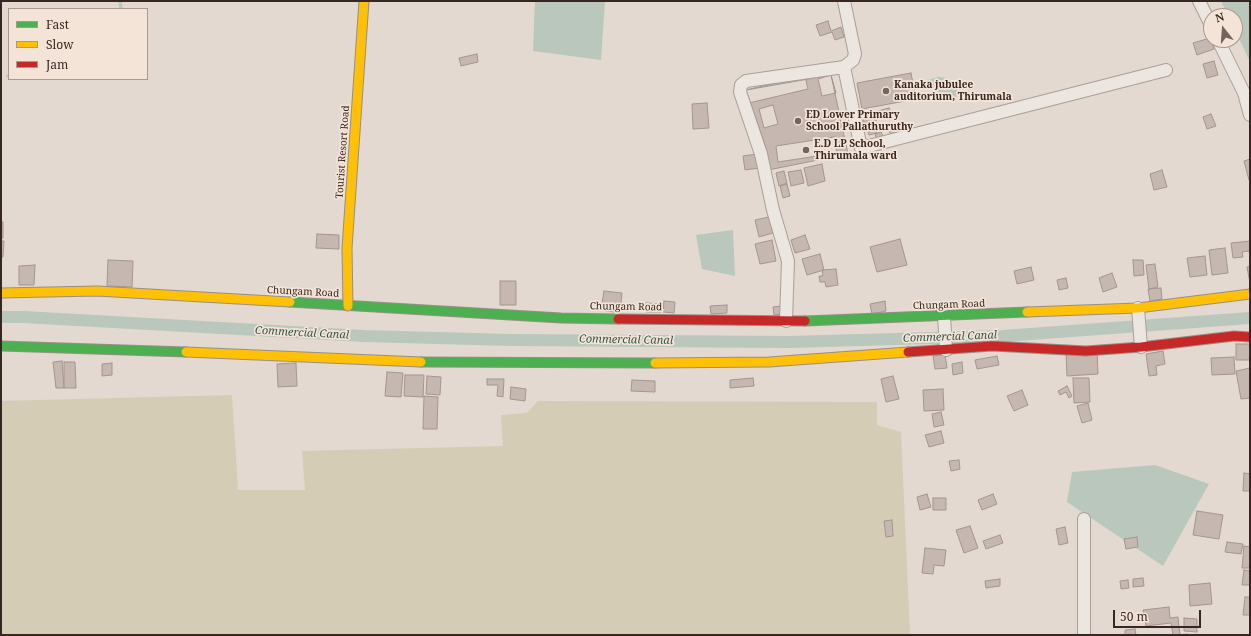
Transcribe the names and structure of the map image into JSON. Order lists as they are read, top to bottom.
{
  "streets": {
    "street": ["Tourist Resort Road", "Chungam Road"]
  },
  "crossings": [
    ["Tourist Resort Road", "Chungam Road"]
  ],
  "water": ["Commercial Canal"],
  "places": ["Kanaka jubulee auditorium, Thirumala", "ED Lower Primary School Pallathuruthy", "E.D LP School, Thirumala ward"],
  "legend": ["Fast", "Slow", "Jam"],
  "scale_bar": "50 m",
  "north": "top"
}
